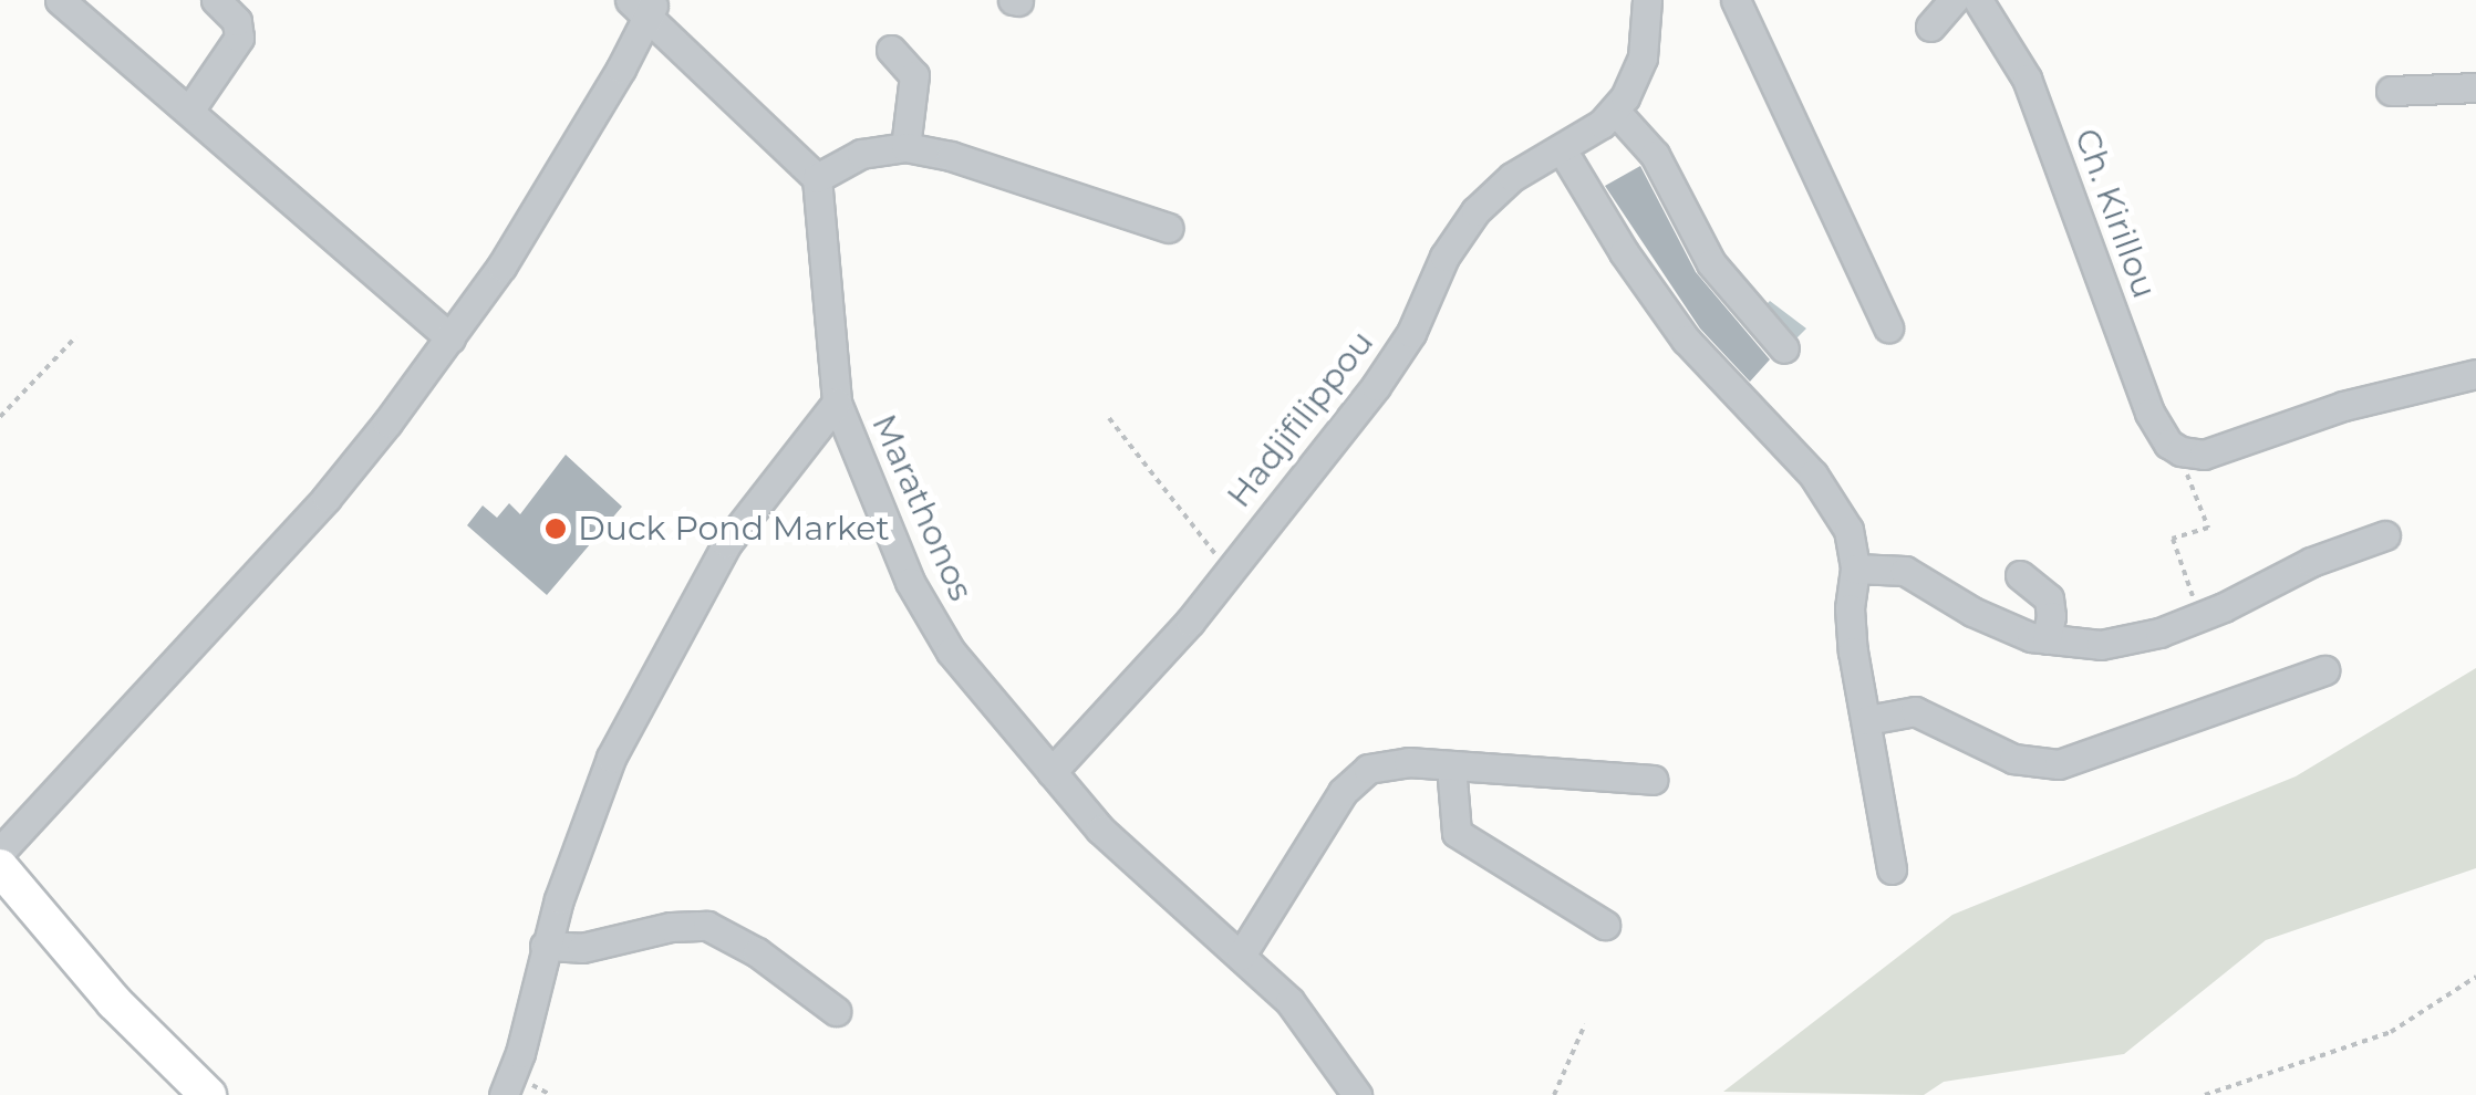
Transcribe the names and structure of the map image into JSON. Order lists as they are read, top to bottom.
{
  "streets": {
    "street": ["Ch. Kirillou", "Hadjifilippou", "Marathonos"]
  },
  "crossings": [
    ["Hadjifilippou", "Marathonos"]
  ],
  "places": ["Duck Pond Market"]
}
